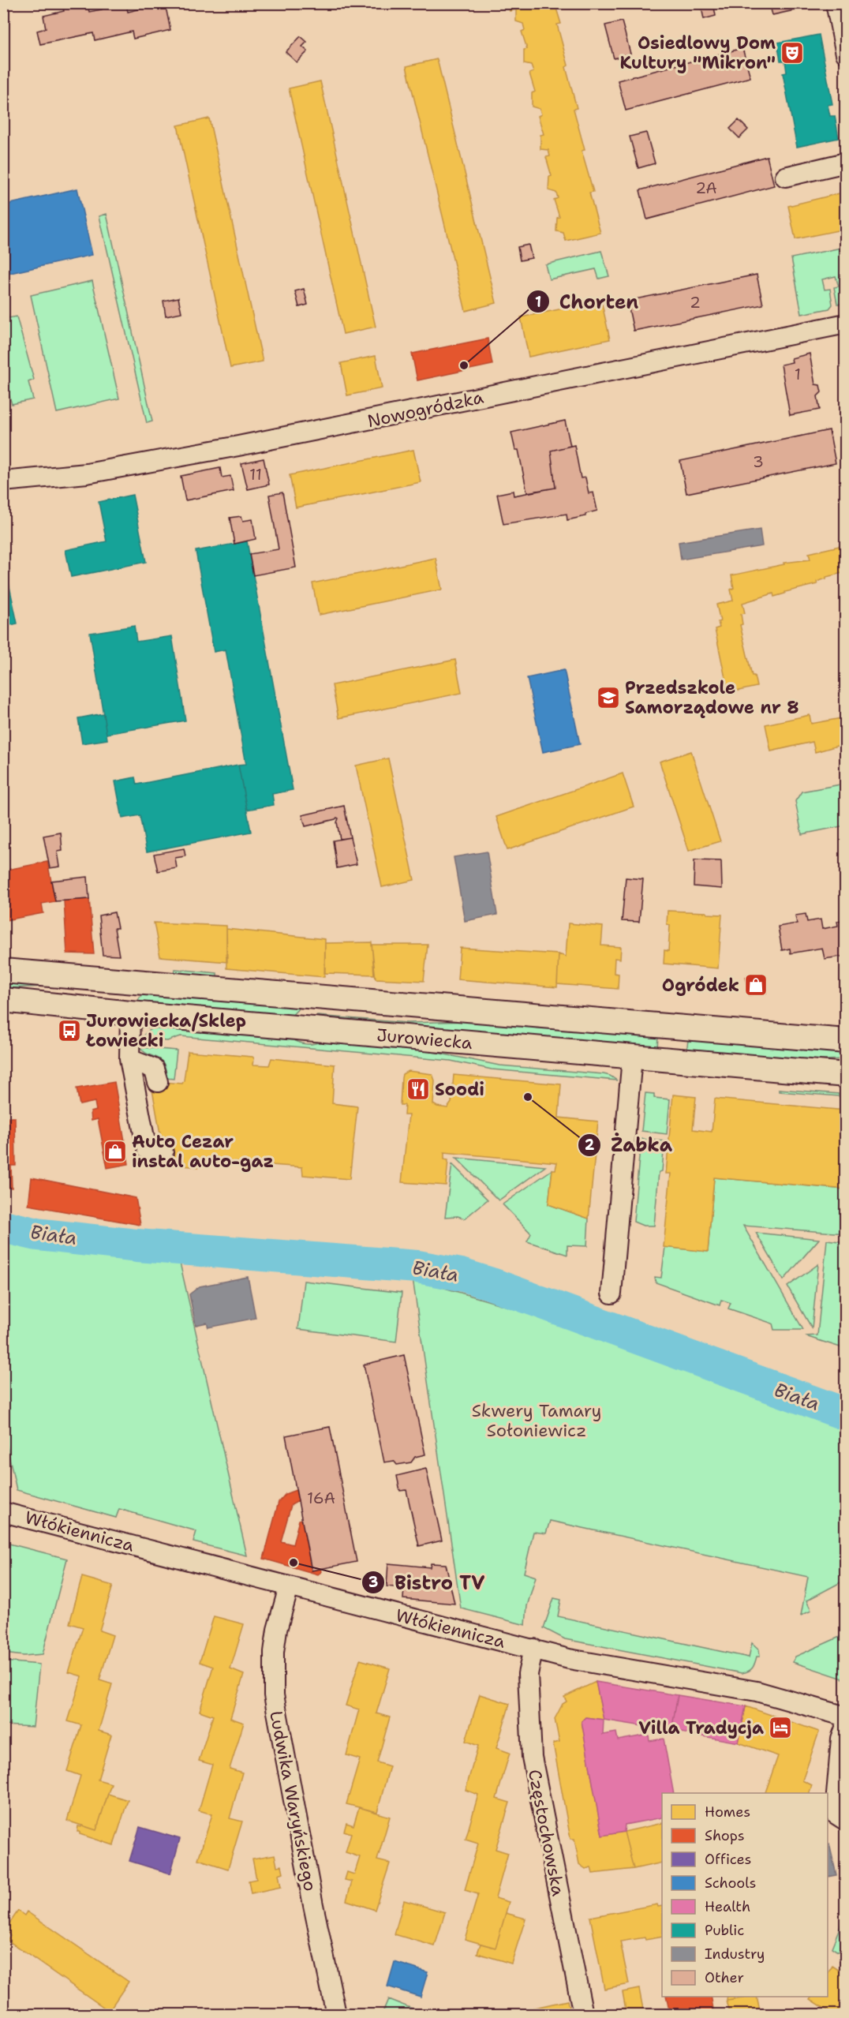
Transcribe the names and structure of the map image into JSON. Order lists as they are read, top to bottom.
{
  "streets": {
    "street": [
      "Nowogródzka",
      "Jurowiecka",
      "Włókiennicza",
      "Ludwika Waryńskiego",
      "Częstochowska"
    ]
  },
  "crossings": [
    ["Włókiennicza", "Ludwika Waryńskiego"],
    ["Włókiennicza", "Częstochowska"]
  ],
  "water": ["Biała"],
  "parks": ["Skwery Tamary Sołoniewicz"],
  "places": {
    "theatre": ["Osiedlowy Dom Kultury \"Mikron\""],
    "other": ["Chorten", "Żabka", "Bistro TV"],
    "school or university": ["Przedszkole Samorządowe nr 8"],
    "shop": ["Ogródek", "Auto Cezar instal auto-gaz"],
    "bus stop": ["Jurowiecka/Sklep Łowiecki"],
    "restaurant": ["Soodi"],
    "hotel": ["Villa Tradycja"]
  },
  "house_numbers": [
    "2A",
    "2",
    "1",
    "3",
    "11",
    "16A"
  ],
  "legend": [
    "Homes",
    "Shops",
    "Offices",
    "Schools",
    "Health",
    "Public",
    "Industry",
    "Other"
  ]
}
